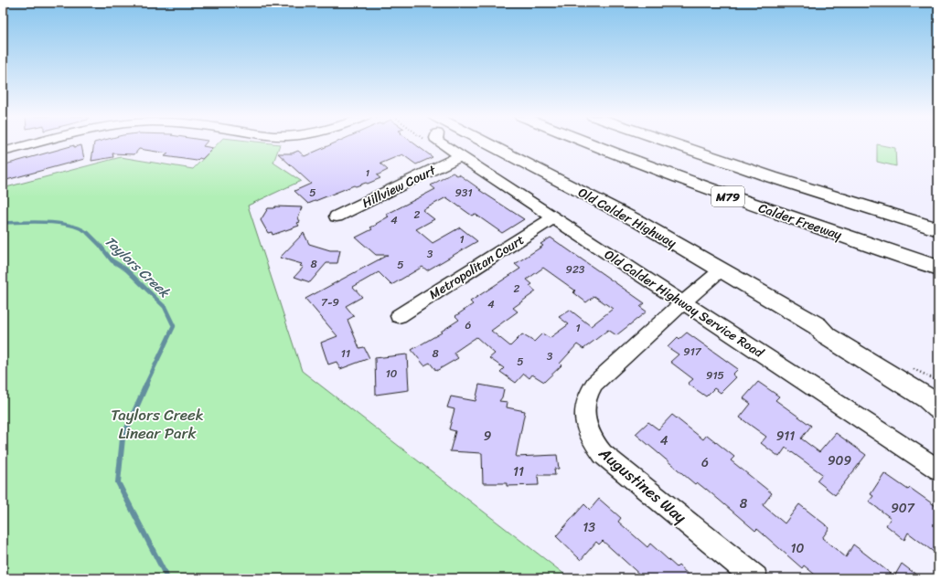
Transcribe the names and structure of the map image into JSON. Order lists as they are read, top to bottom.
{
  "streets": {
    "main road": ["M79", "Old Calder Highway", "Calder Freeway"],
    "street": [
      "Hillview Court",
      "Metropolitan Court",
      "Old Calder Highway Service Road",
      "Augustines Way"
    ]
  },
  "crossings": [
    ["Hillview Court", "Old Calder Highway Service Road"],
    ["Old Calder Highway", "Augustines Way"],
    ["Metropolitan Court", "Old Calder Highway Service Road"],
    ["Old Calder Highway Service Road", "Augustines Way"]
  ],
  "water": ["Taylors Creek"],
  "parks": ["Taylors Creek Linear Park"],
  "house_numbers": [
    "1",
    "5",
    "931",
    "2",
    "4",
    "1",
    "3",
    "8",
    "5",
    "923",
    "2",
    "7-9",
    "4",
    "6",
    "1",
    "917",
    "11",
    "8",
    "3",
    "5",
    "10",
    "915",
    "9",
    "911",
    "4",
    "909",
    "6",
    "11",
    "8",
    "907",
    "13",
    "10"
  ]
}
